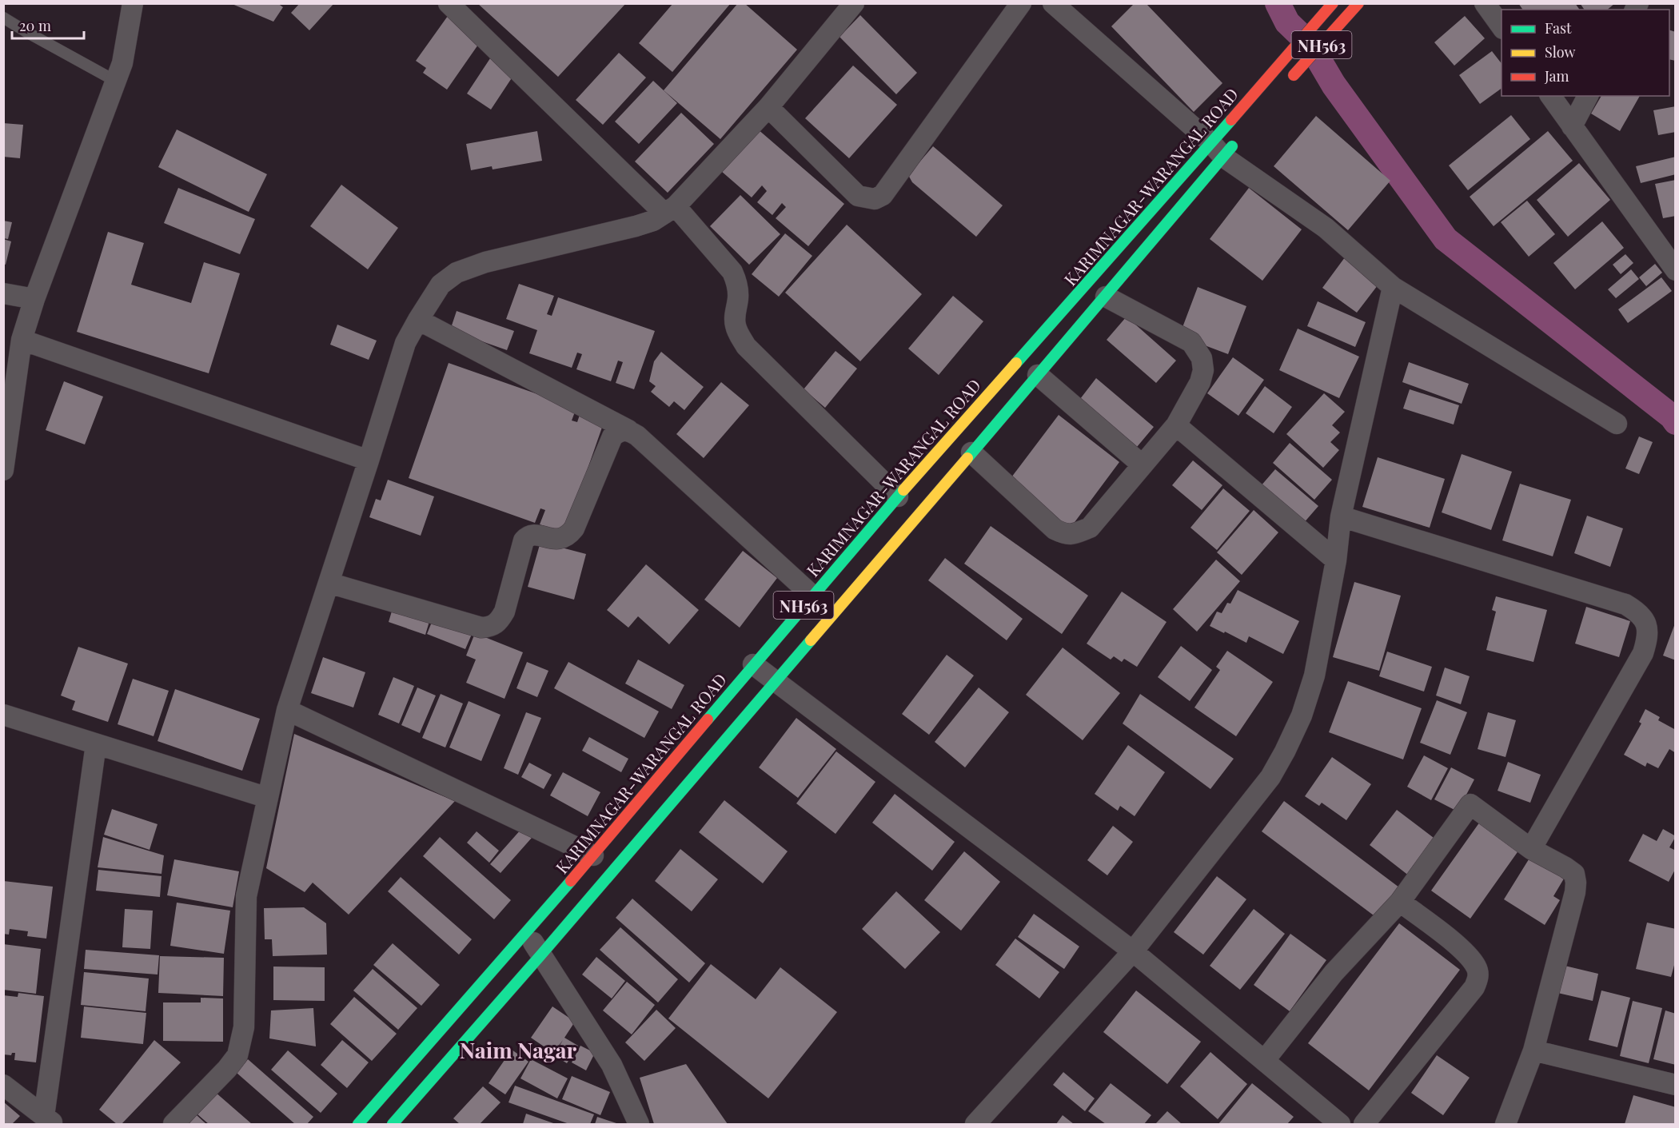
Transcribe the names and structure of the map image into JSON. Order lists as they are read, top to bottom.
{
  "streets": {
    "highway": ["NH563", "KARIMNAGAR-WARANGAL ROAD"]
  },
  "districts": ["Naim Nagar"],
  "legend": ["Fast", "Slow", "Jam"],
  "scale_bar": "20 m"
}
